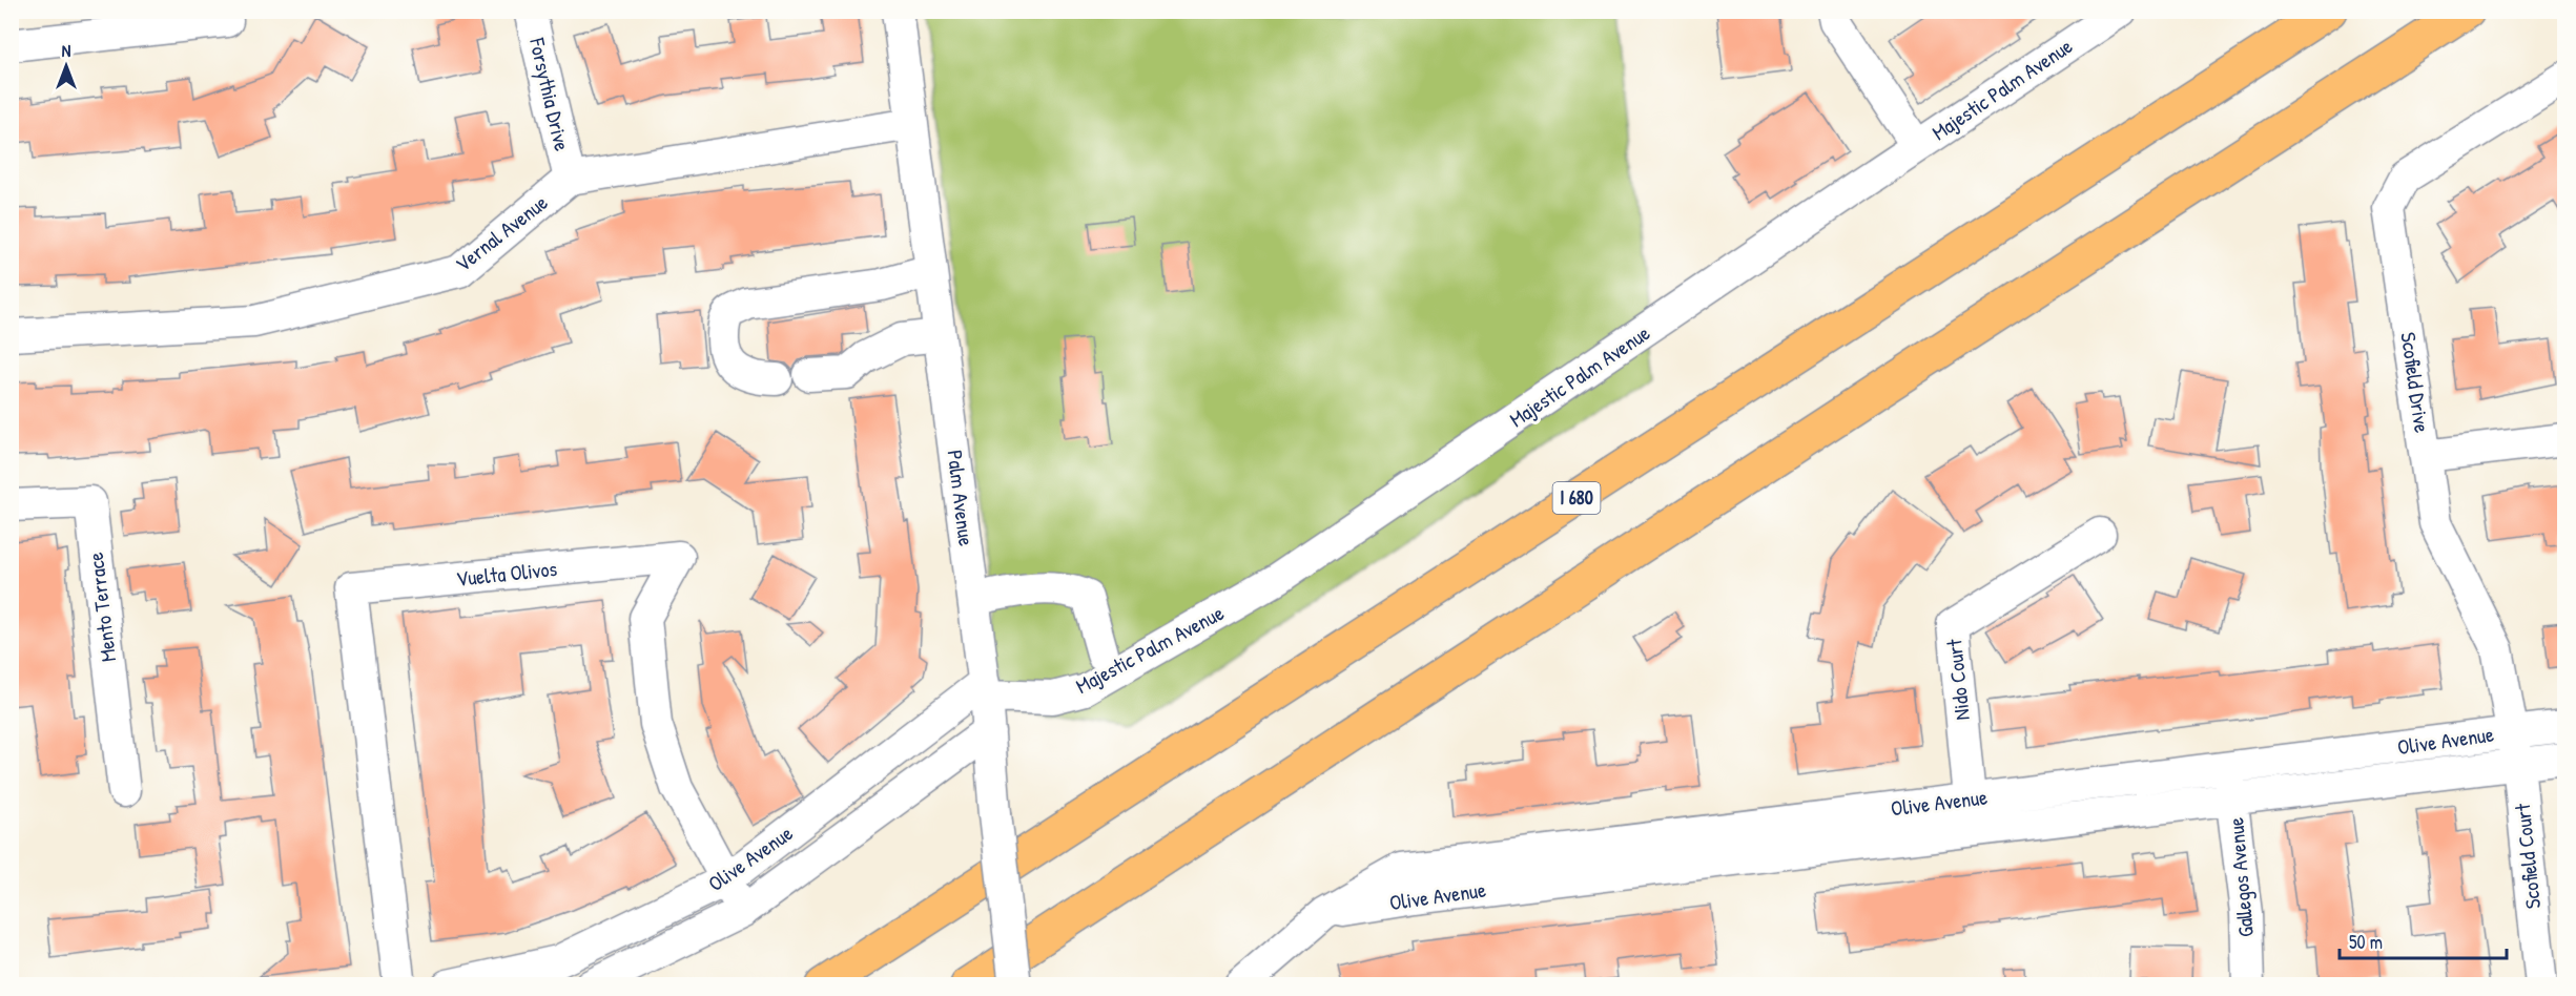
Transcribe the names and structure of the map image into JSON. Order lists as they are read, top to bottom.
{
  "streets": {
    "highway": ["I 680"],
    "street": [
      "Majestic Palm Avenue",
      "Forsythia Drive",
      "Vernal Avenue",
      "Scofield Drive",
      "Palm Avenue",
      "Vuelta Olivos",
      "Mento Terrace",
      "Nido Court",
      "Olive Avenue",
      "Scofield Court",
      "Gallegos Avenue"
    ]
  },
  "crossings": [
    ["Majestic Palm Avenue", "Palm Avenue"],
    ["Majestic Palm Avenue", "Olive Avenue"],
    ["Forsythia Drive", "Vernal Avenue"],
    ["Scofield Drive", "Olive Avenue"],
    ["Scofield Drive", "Scofield Court"],
    ["Palm Avenue", "Olive Avenue"],
    ["Vuelta Olivos", "Olive Avenue"],
    ["Nido Court", "Olive Avenue"],
    ["Olive Avenue", "Scofield Court"],
    ["Olive Avenue", "Gallegos Avenue"]
  ],
  "scale_bar": "50 m",
  "north": "top"
}
